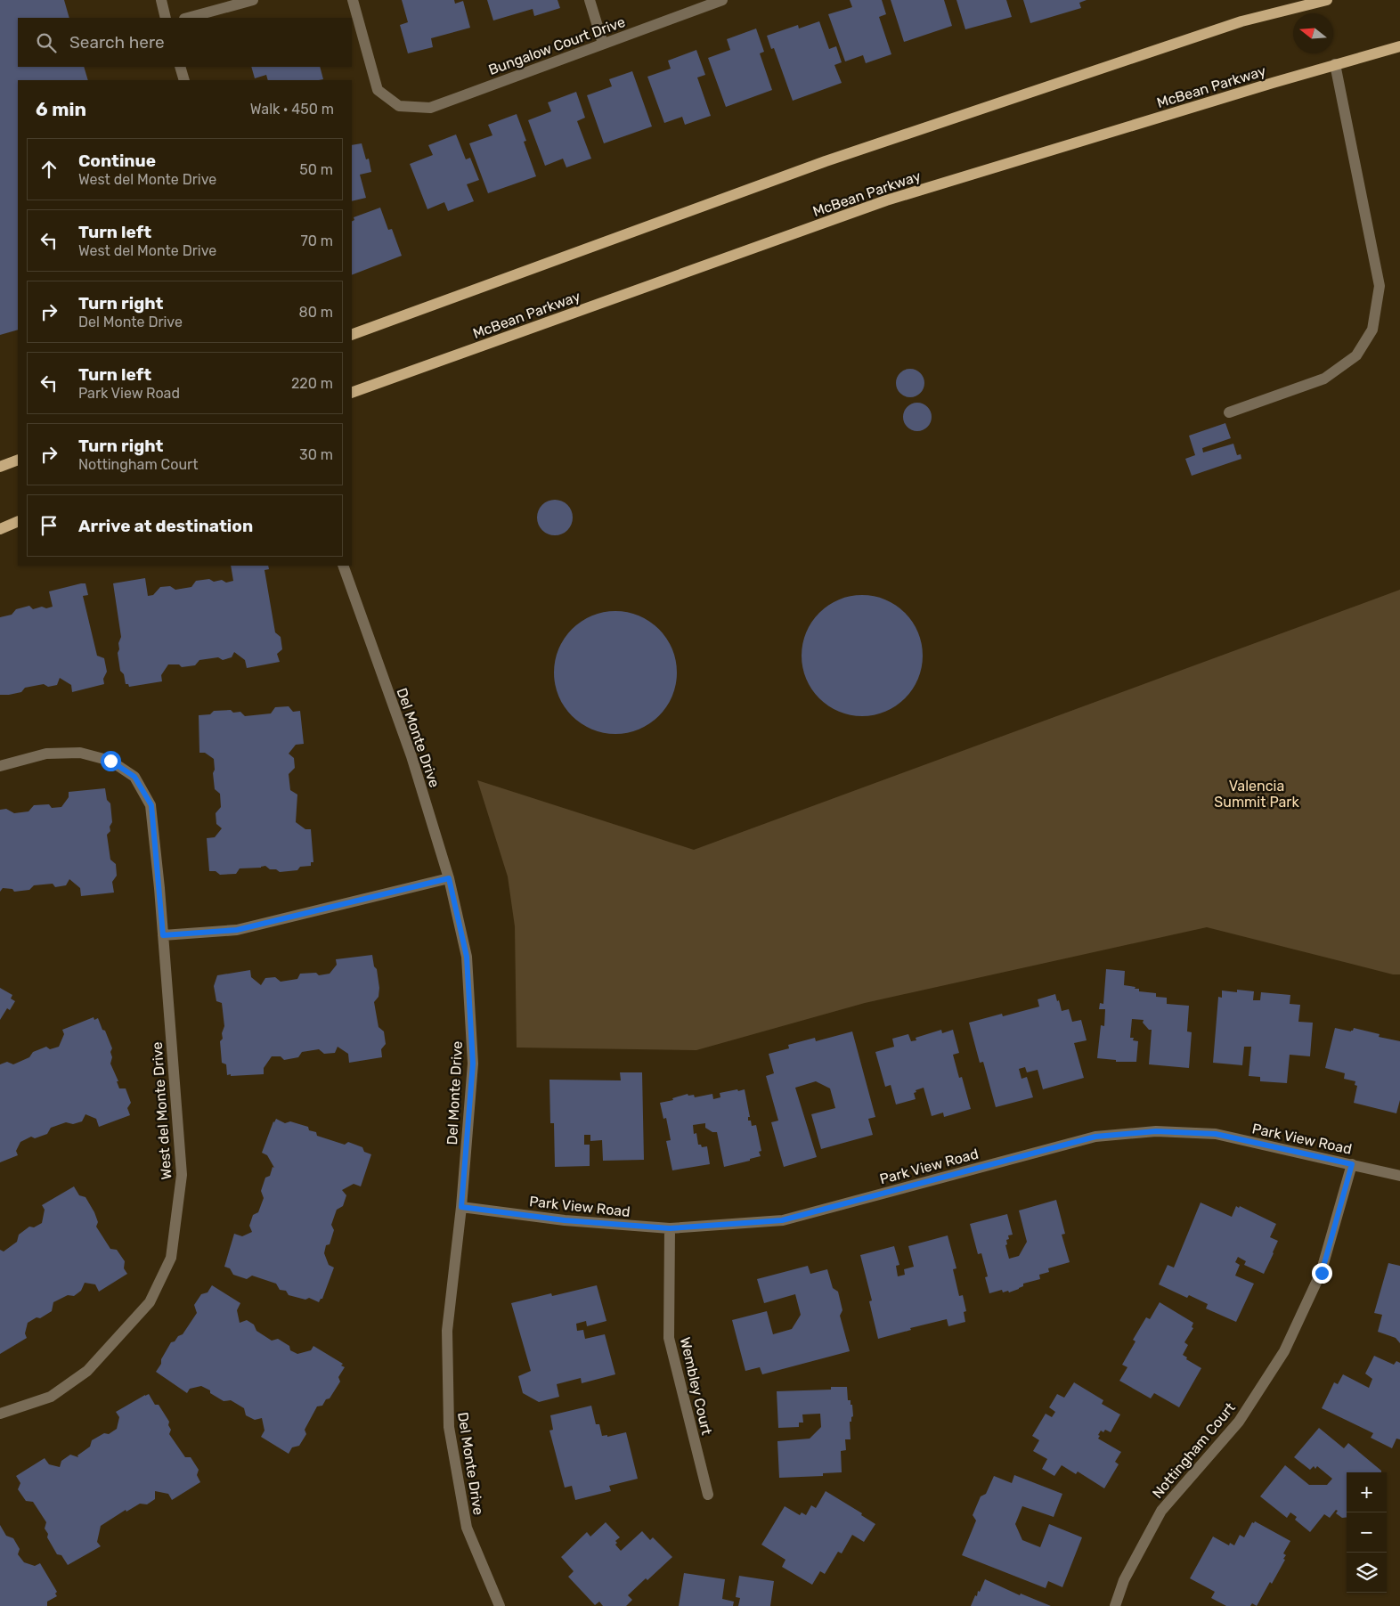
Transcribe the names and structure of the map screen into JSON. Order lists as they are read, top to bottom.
{
  "streets": {
    "main road": ["McBean Parkway"],
    "street": [
      "Bungalow Court Drive",
      "Del Monte Drive",
      "West del Monte Drive",
      "Park View Road",
      "Wembley Court",
      "Nottingham Court"
    ]
  },
  "crossings": [
    ["Del Monte Drive", "Park View Road"],
    ["Park View Road", "Wembley Court"],
    ["Park View Road", "Nottingham Court"]
  ],
  "parks": ["Valencia Summit Park"],
  "north": "left",
  "page": {
    "search": "Search here",
    "heading": ["6 min", "Walk · 450 m"],
    "list": [
      ["Continue", "West del Monte Drive", "50 m"],
      ["Turn left", "West del Monte Drive", "70 m"],
      ["Turn right", "Del Monte Drive", "80 m"],
      ["Turn left", "Park View Road", "220 m"],
      ["Turn right", "Nottingham Court", "30 m"],
      "Arrive at destination"
    ],
    "map_buttons": ["+", "−"]
  }
}
